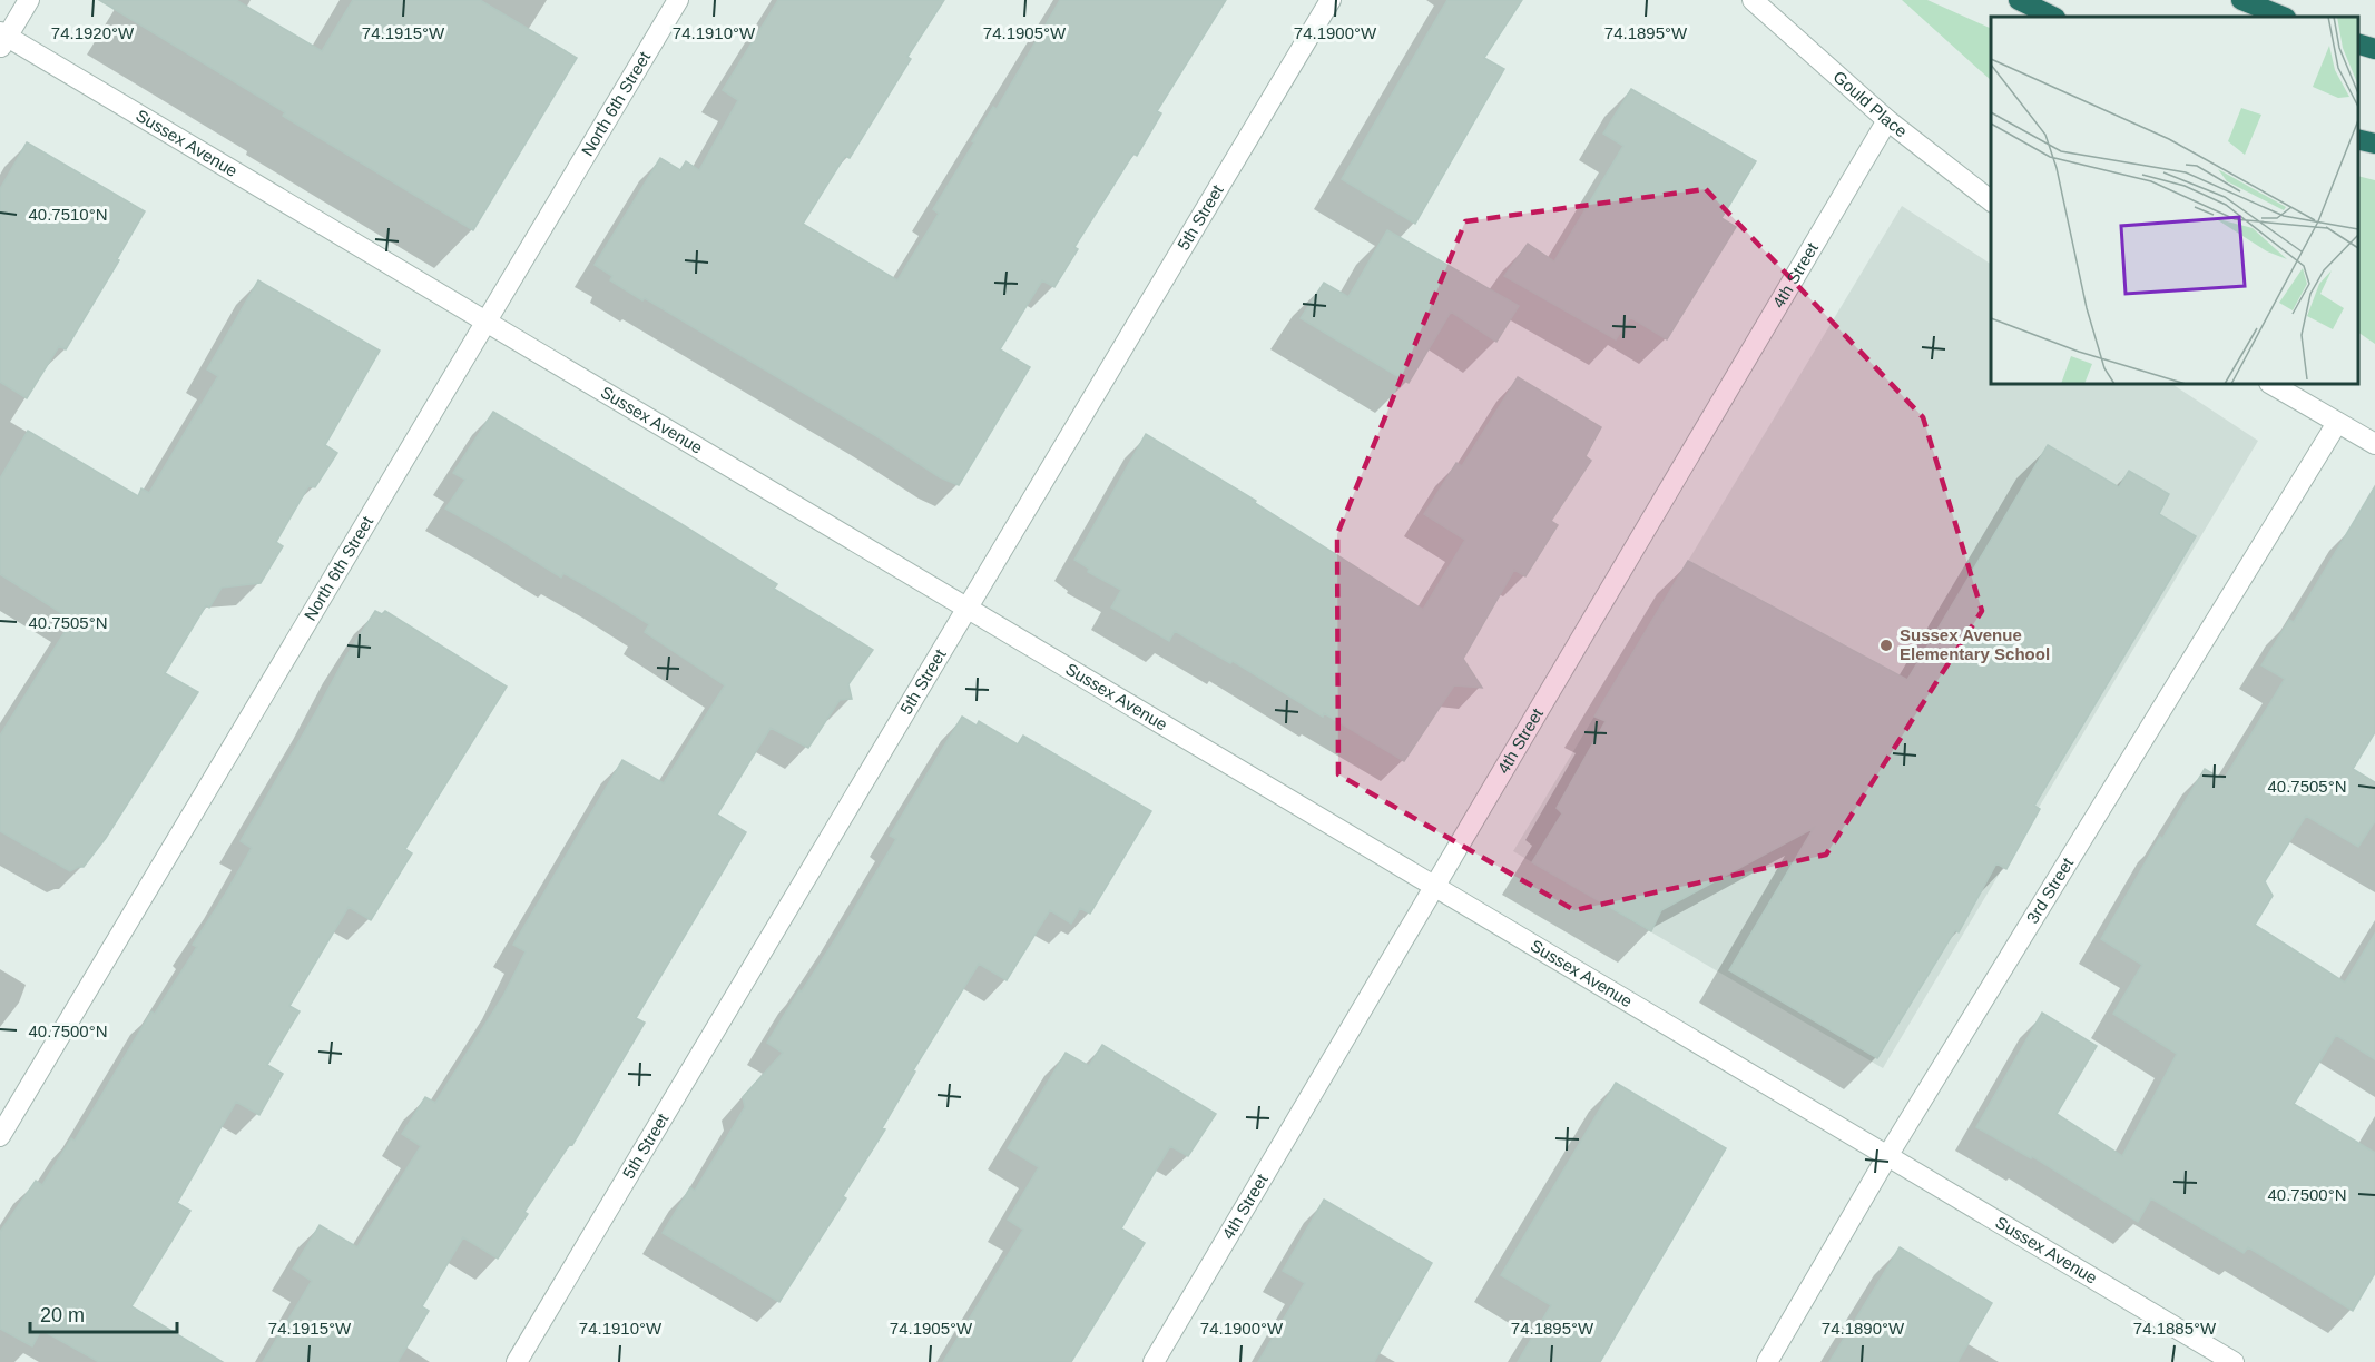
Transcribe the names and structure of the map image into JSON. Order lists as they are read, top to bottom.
{
  "streets": {
    "street": [
      "North 6th Street",
      "Gould Place",
      "Sussex Avenue",
      "5th Street",
      "4th Street",
      "3rd Street"
    ]
  },
  "crossings": [
    ["North 6th Street", "Sussex Avenue"],
    ["Gould Place", "4th Street"],
    ["Sussex Avenue", "5th Street"],
    ["Sussex Avenue", "4th Street"],
    ["Sussex Avenue", "3rd Street"]
  ],
  "places": ["Sussex Avenue Elementary School"],
  "scale_bar": "20 m",
  "coordinates": [
    "74.1920°W",
    "74.1915°W",
    "74.1910°W",
    "74.1905°W",
    "74.1900°W",
    "74.1895°W",
    "40.7510°N",
    "40.7505°N",
    "40.7500°N",
    "74.1890°W",
    "74.1885°W"
  ]
}
